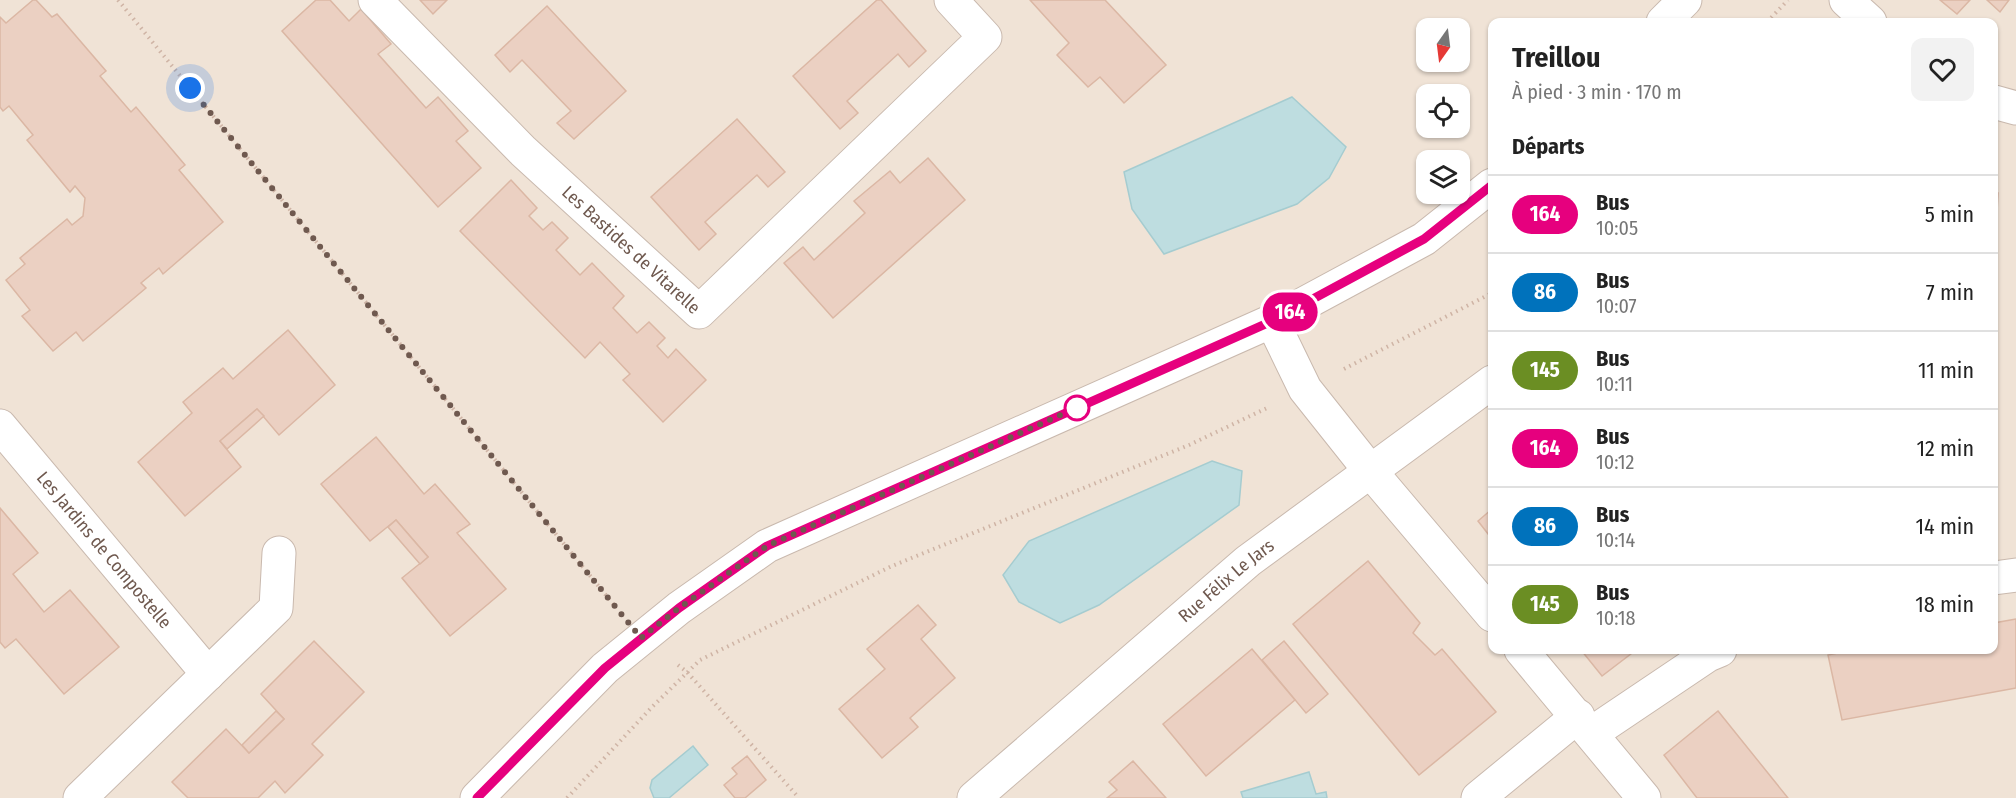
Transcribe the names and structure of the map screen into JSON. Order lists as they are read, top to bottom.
{
  "streets": {
    "street": ["Les Bastides de Vitarelle", "Les Jardins de Compostelle", "Rue Félix Le Jars"]
  },
  "lines": ["bus line 164"],
  "north": "bottom",
  "page": {
    "on_map": "164",
    "heading": [
      ["Treillou", "À pied · 3 min · 170 m"],
      "Départs"
    ],
    "list": [
      {
        "mark": "164",
        "name": "Bus",
        "note": "10:05",
        "value": "5 min"
      },
      {
        "mark": "86",
        "name": "Bus",
        "note": "10:07",
        "value": "7 min"
      },
      {
        "mark": "145",
        "name": "Bus",
        "note": "10:11",
        "value": "11 min"
      },
      {
        "mark": "164",
        "name": "Bus",
        "note": "10:12",
        "value": "12 min"
      },
      {
        "mark": "86",
        "name": "Bus",
        "note": "10:14",
        "value": "14 min"
      },
      {
        "mark": "145",
        "name": "Bus",
        "note": "10:18",
        "value": "18 min"
      }
    ]
  }
}
